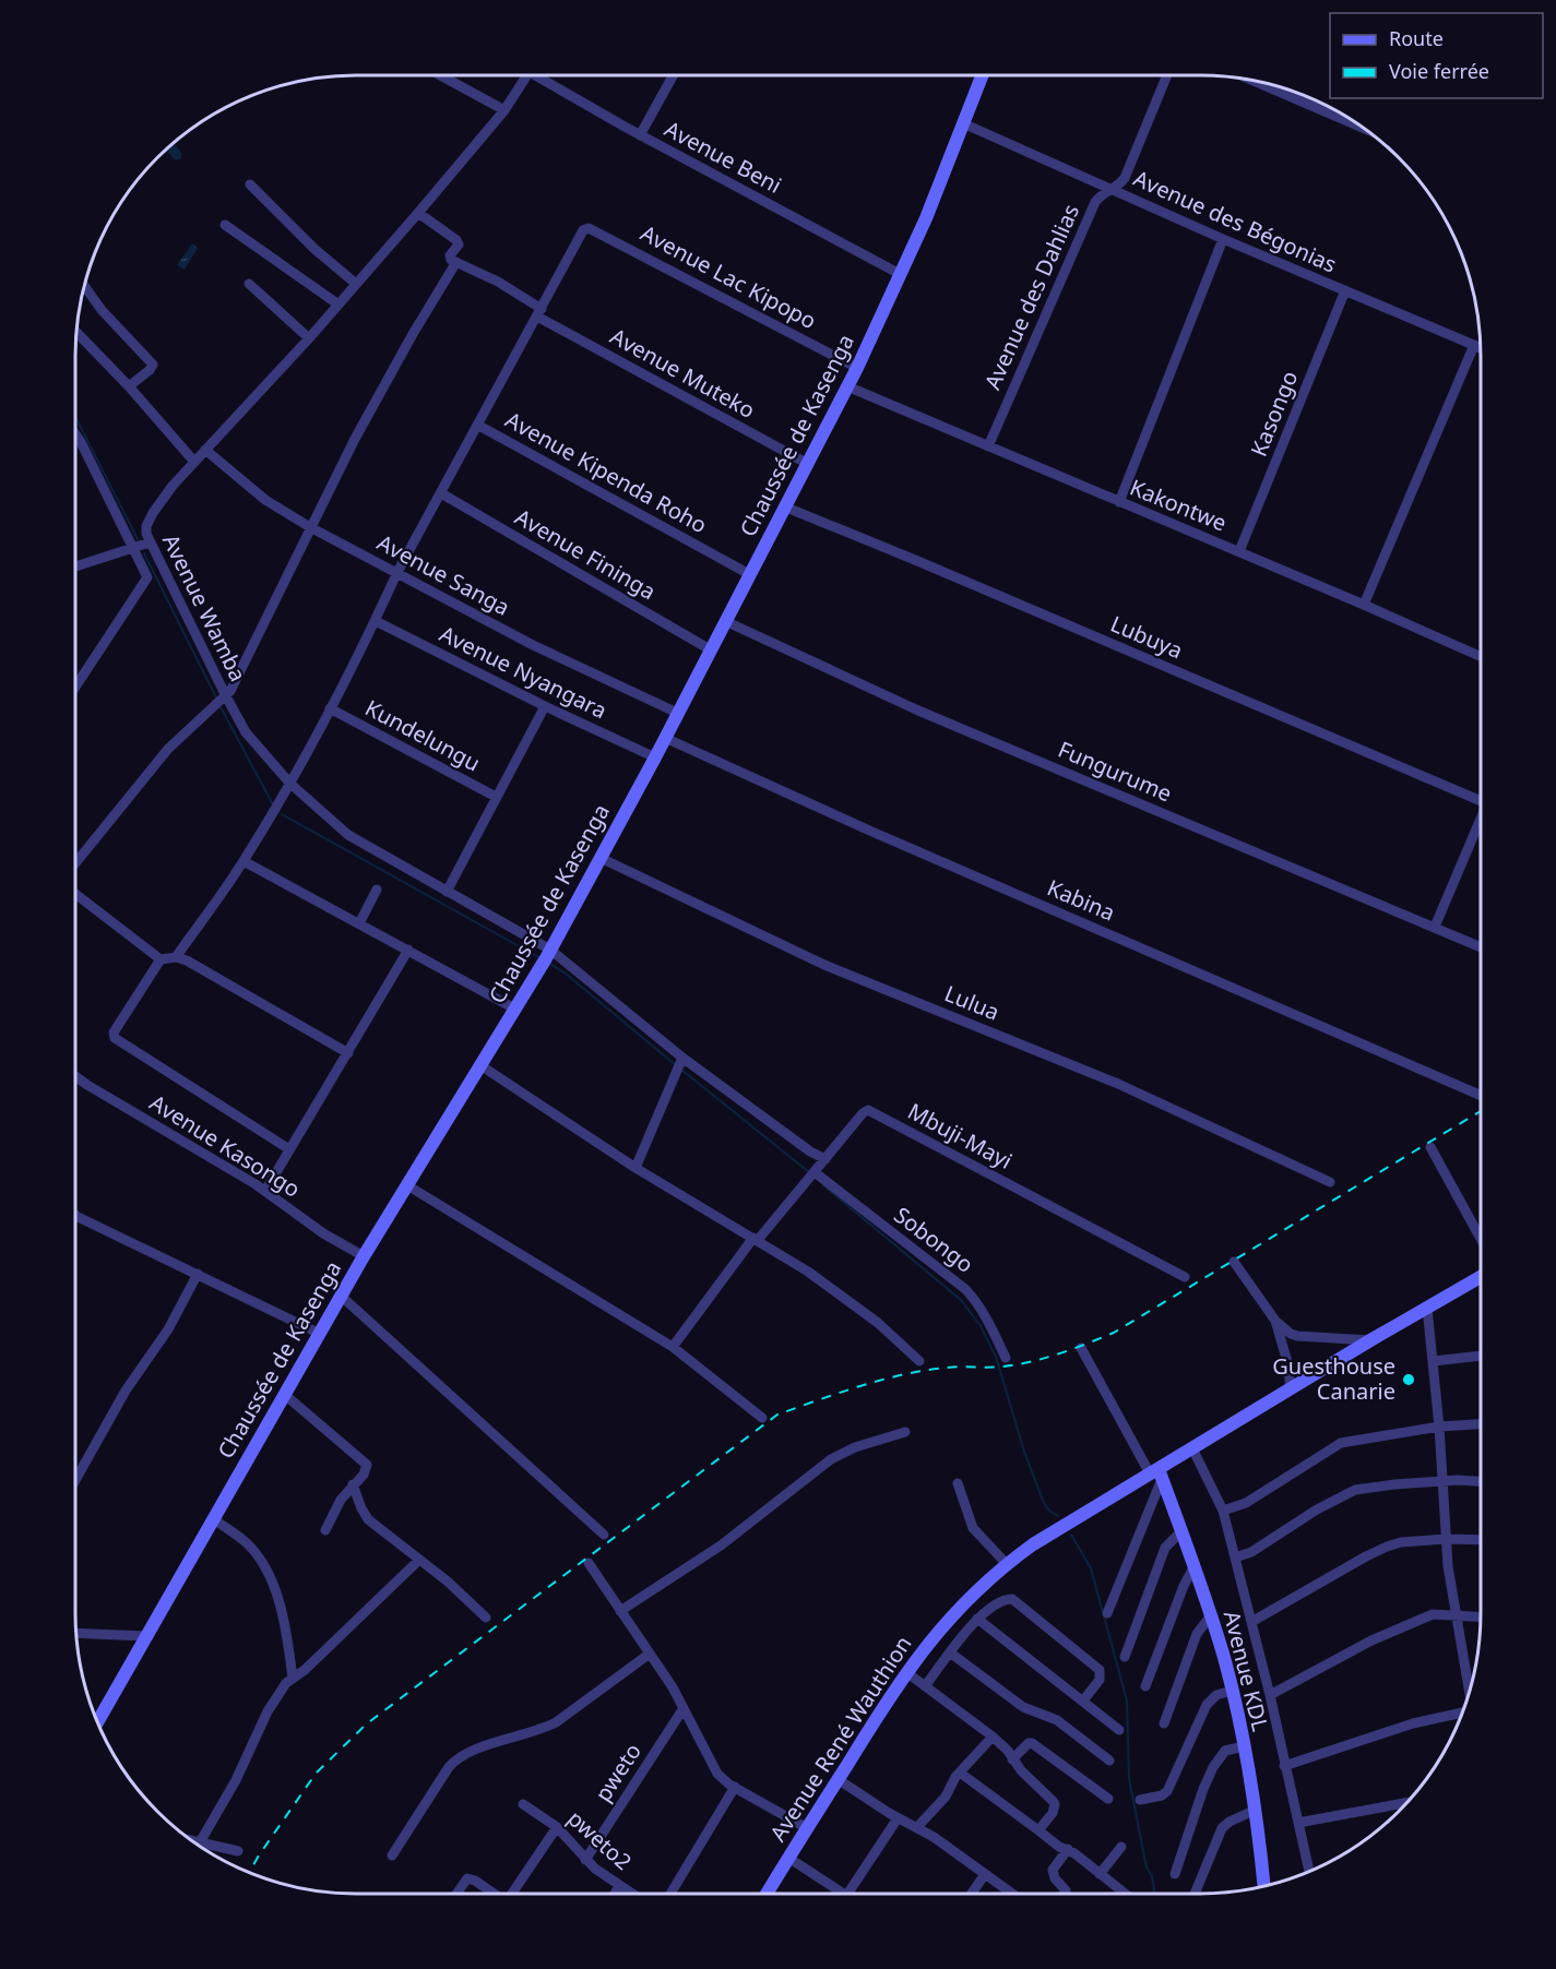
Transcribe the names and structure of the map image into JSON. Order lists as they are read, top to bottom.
{
  "streets": {
    "main road": ["Chaussée de Kasenga", "Avenue KDL", "Avenue René Wauthion"],
    "street": [
      "Avenue Beni",
      "Avenue des Bégonias",
      "Avenue Lac Kipopo",
      "Avenue des Dahlias",
      "Avenue Muteko",
      "Kasongo",
      "Avenue Kipenda Roho",
      "Kakontwe",
      "Avenue Fininga",
      "Avenue Sanga",
      "Avenue Wamba",
      "Lubuya",
      "Avenue Nyangara",
      "Kundelungu",
      "Fungurume",
      "Kabina",
      "Lulua",
      "Mbuji-Mayi",
      "Avenue Kasongo",
      "Sobongo",
      "pweto",
      "pweto2"
    ]
  },
  "crossings": [
    ["Avenue Beni", "Chaussée de Kasenga"],
    ["Avenue des Bégonias", "Avenue des Dahlias"],
    ["Avenue des Bégonias", "Kasongo"],
    ["Avenue des Bégonias", "Chaussée de Kasenga"],
    ["Avenue Lac Kipopo", "Avenue Muteko"],
    ["Avenue Lac Kipopo", "Chaussée de Kasenga"],
    ["Avenue des Dahlias", "Kakontwe"],
    ["Avenue Muteko", "Chaussée de Kasenga"],
    ["Kasongo", "Kakontwe"],
    ["Chaussée de Kasenga", "Avenue Kipenda Roho"],
    ["Chaussée de Kasenga", "Kakontwe"],
    ["Chaussée de Kasenga", "Avenue Fininga"],
    ["Chaussée de Kasenga", "Avenue Sanga"],
    ["Chaussée de Kasenga", "Avenue Wamba"],
    ["Chaussée de Kasenga", "Lubuya"],
    ["Chaussée de Kasenga", "Avenue Nyangara"],
    ["Chaussée de Kasenga", "Fungurume"],
    ["Chaussée de Kasenga", "Kabina"],
    ["Chaussée de Kasenga", "Lulua"],
    ["Chaussée de Kasenga", "Avenue Kasongo"],
    ["Avenue Sanga", "Avenue Wamba"],
    ["Avenue Wamba", "Mbuji-Mayi"],
    ["Mbuji-Mayi", "Sobongo"],
    ["Avenue KDL", "Avenue René Wauthion"],
    ["pweto", "pweto2"]
  ],
  "places": ["Guesthouse Canarie"],
  "legend": ["Route", "Voie ferrée"]
}
